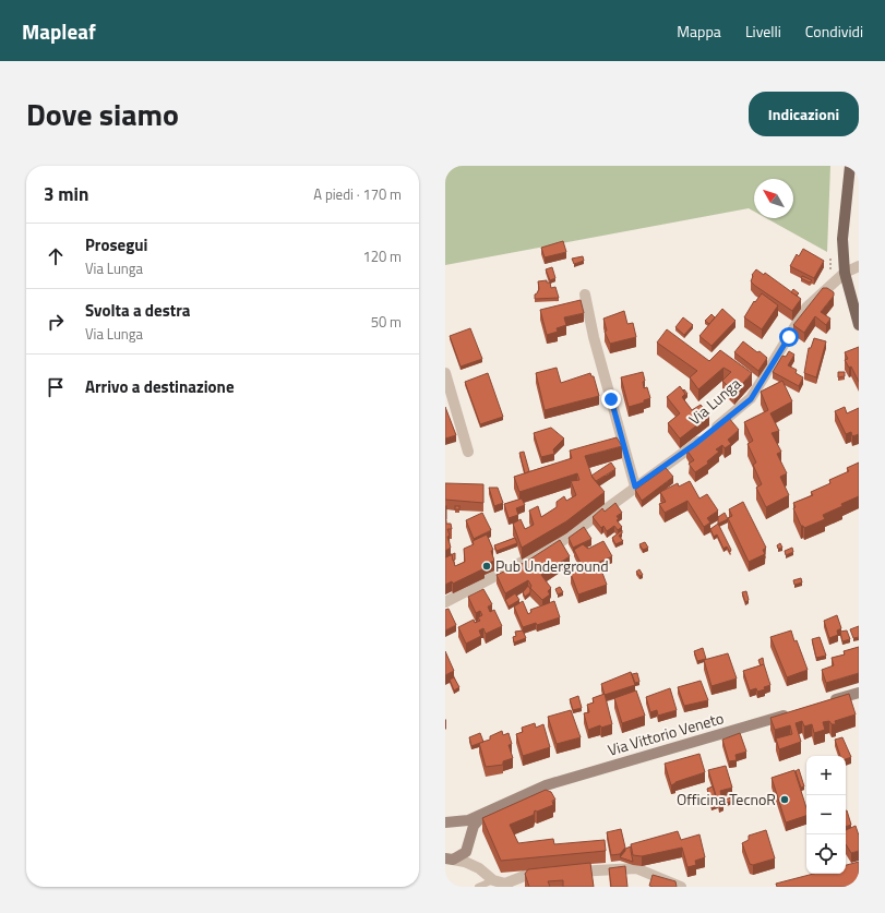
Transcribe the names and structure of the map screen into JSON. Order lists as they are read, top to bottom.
{
  "streets": {
    "main road": ["Via Vittorio Veneto"],
    "street": ["Via Lunga"]
  },
  "places": ["Pub Underground", "Officina TecnoR"],
  "north": "top left",
  "page": {
    "header": "Mapleaf",
    "nav": ["Mappa", "Livelli", "Condividi"],
    "title": "Dove siamo",
    "buttons": "Indicazioni",
    "heading": ["3 min", "A piedi · 170 m"],
    "list": [
      ["Prosegui", "Via Lunga", "120 m"],
      ["Svolta a destra", "Via Lunga", "50 m"],
      "Arrivo a destinazione"
    ],
    "map_buttons": ["+", "−"]
  }
}
